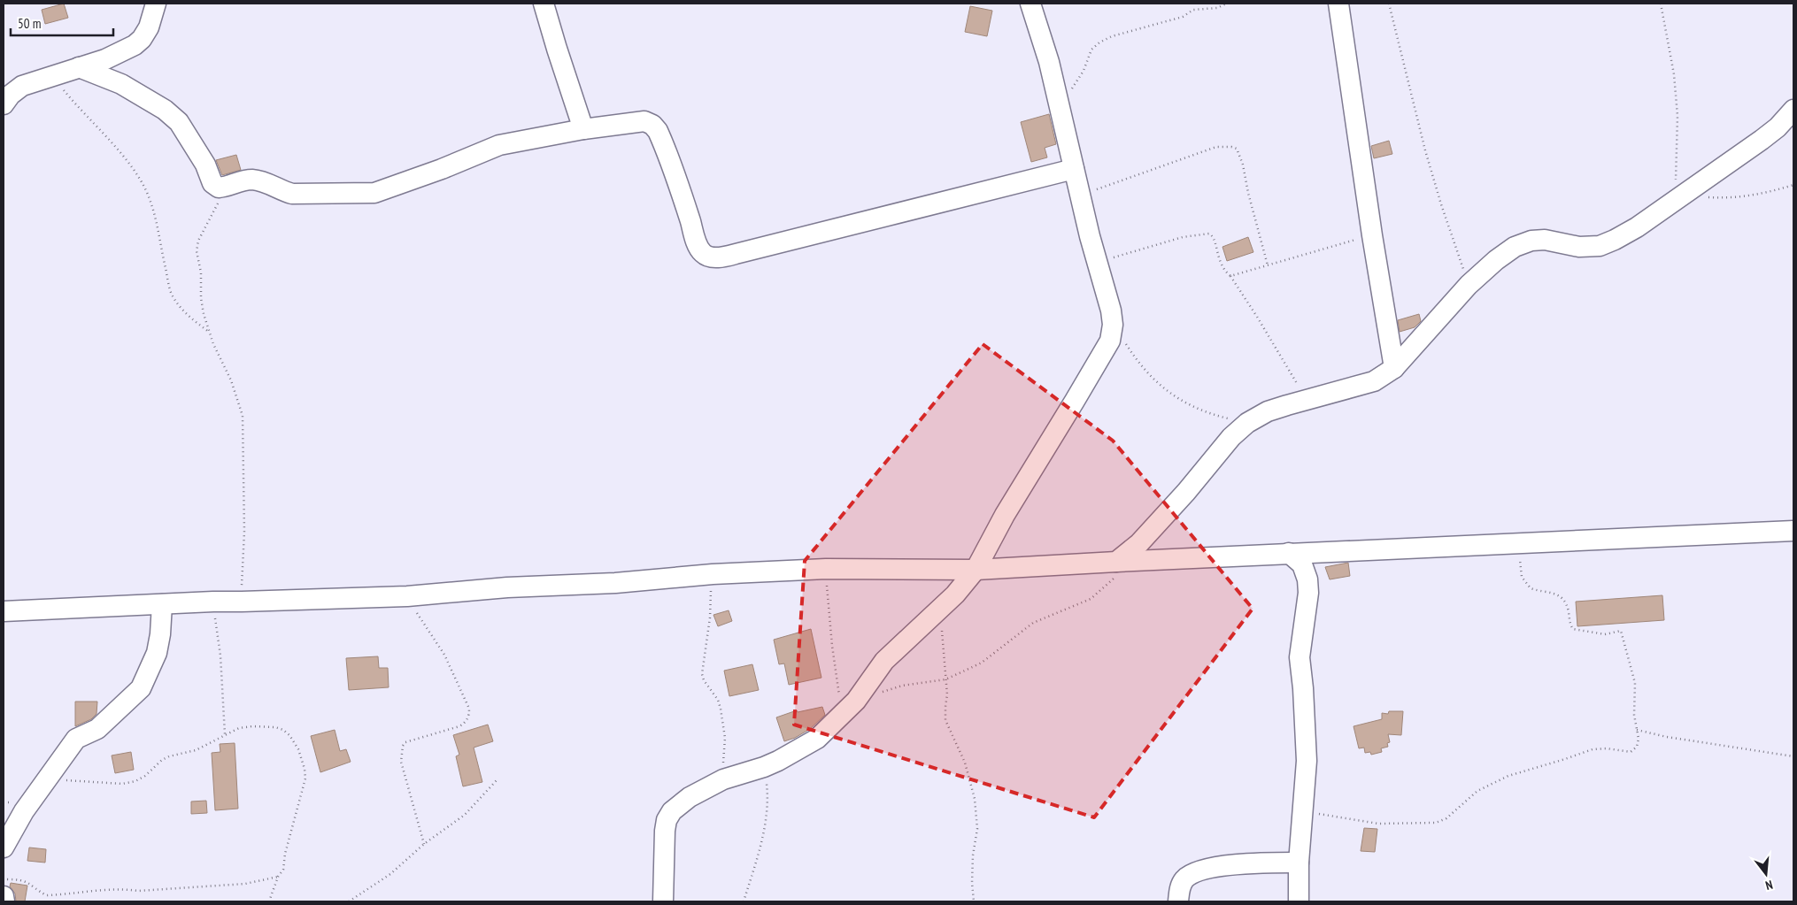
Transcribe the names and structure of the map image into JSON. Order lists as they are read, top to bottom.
{
  "scale_bar": "50 m",
  "north": "bottom"
}
